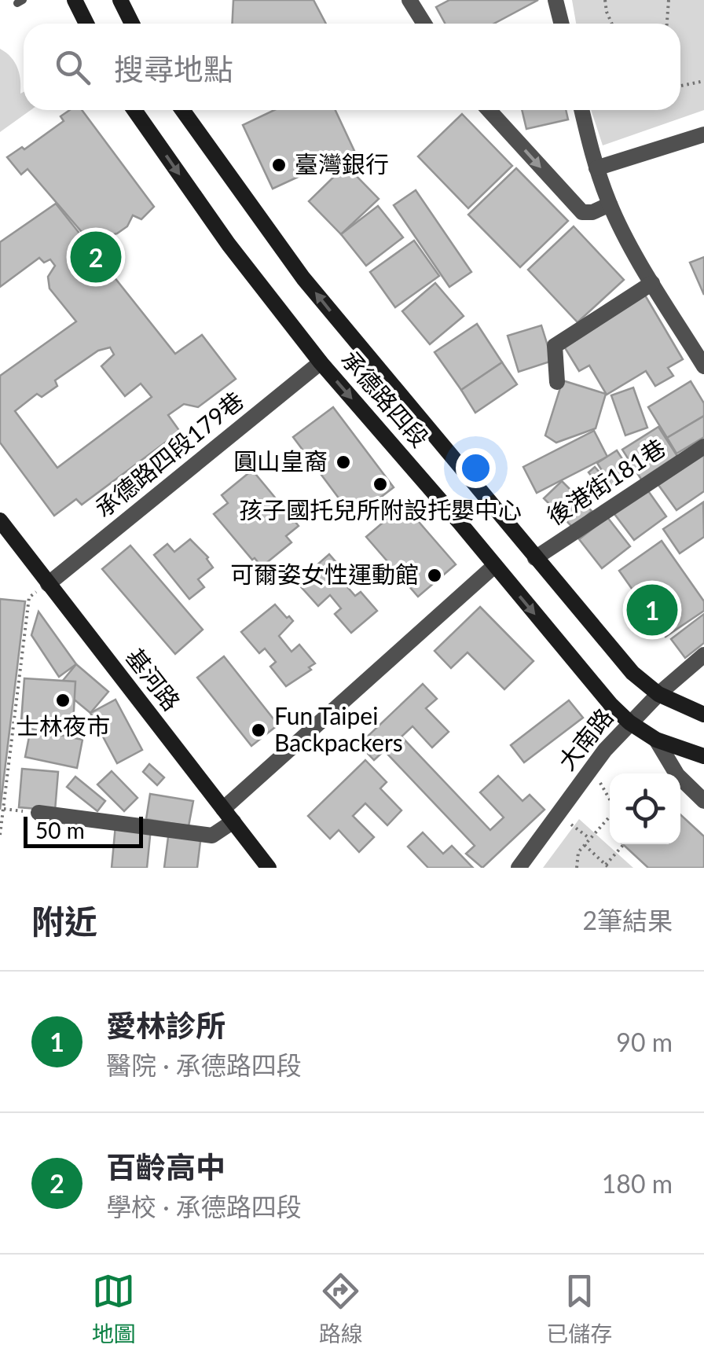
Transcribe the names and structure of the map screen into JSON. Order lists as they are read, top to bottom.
{
  "streets": {
    "main road": ["承德路四段", "基河路"],
    "street": ["承德路四段179巷", "後港街181巷", "大南路"]
  },
  "crossings": [
    ["承德路四段", "承德路四段179巷"],
    ["承德路四段", "後港街181巷"],
    ["承德路四段", "大南路"],
    ["承德路四段179巷", "基河路"]
  ],
  "places": [
    "臺灣銀行",
    "圓山皇裔",
    "孩子國托兒所附設托嬰中心",
    "可爾姿女性運動館",
    "士林夜市",
    "Fun Taipei Backpackers"
  ],
  "scale_bar": "50 m",
  "page": {
    "search": "搜尋地點",
    "pins": ["2", "1"],
    "scale": "50 m",
    "heading": ["附近", "2筆結果"],
    "list": [
      {
        "mark": "1",
        "name": "愛林診所",
        "note": "醫院 · 承德路四段",
        "value": "90 m"
      },
      {
        "mark": "2",
        "name": "百齡高中",
        "note": "學校 · 承德路四段",
        "value": "180 m"
      }
    ],
    "nav": ["地圖", "路線", "已儲存"]
  }
}
